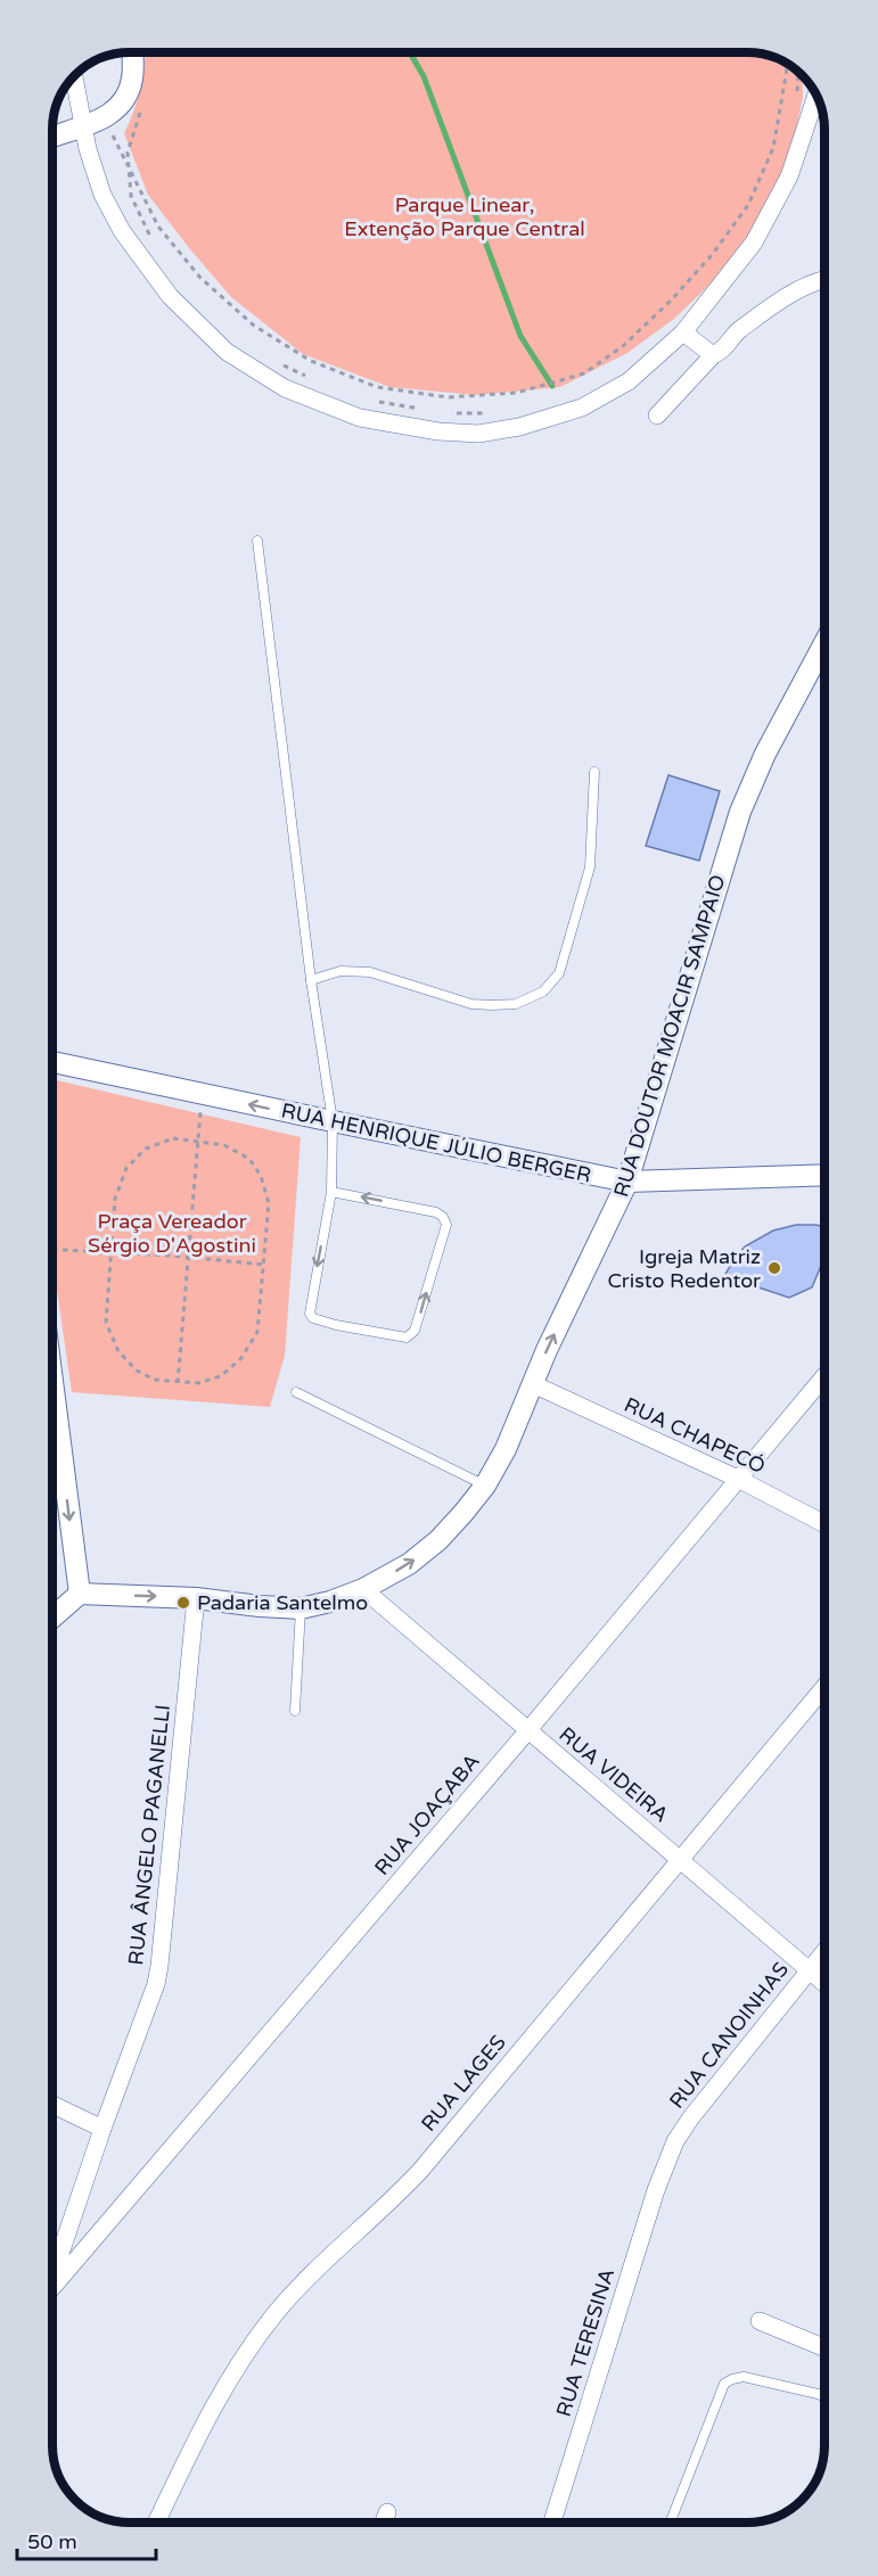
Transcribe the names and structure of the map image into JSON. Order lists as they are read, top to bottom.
{
  "streets": {
    "street": [
      "RUA DOUTOR MOACIR SAMPAIO",
      "RUA HENRIQUE JÚLIO BERGER",
      "RUA CHAPECÓ",
      "RUA VIDEIRA",
      "RUA JOAÇABA",
      "RUA ÂNGELO PAGANELLI",
      "RUA CANOINHAS",
      "RUA LAGES",
      "RUA TERESINA"
    ]
  },
  "crossings": [
    ["RUA DOUTOR MOACIR SAMPAIO", "RUA HENRIQUE JÚLIO BERGER"],
    ["RUA DOUTOR MOACIR SAMPAIO", "RUA CHAPECÓ"],
    ["RUA DOUTOR MOACIR SAMPAIO", "RUA VIDEIRA"],
    ["RUA DOUTOR MOACIR SAMPAIO", "RUA ÂNGELO PAGANELLI"],
    ["RUA CHAPECÓ", "RUA JOAÇABA"],
    ["RUA VIDEIRA", "RUA JOAÇABA"],
    ["RUA VIDEIRA", "RUA CANOINHAS"],
    ["RUA VIDEIRA", "RUA LAGES"],
    ["RUA CANOINHAS", "RUA TERESINA"]
  ],
  "one_way": ["RUA HENRIQUE JÚLIO BERGER"],
  "parks": ["Parque Linear, Extenção Parque Central", "Praça Vereador Sérgio D'Agostini"],
  "places": ["Igreja Matriz Cristo Redentor", "Padaria Santelmo"],
  "scale_bar": "50 m"
}
